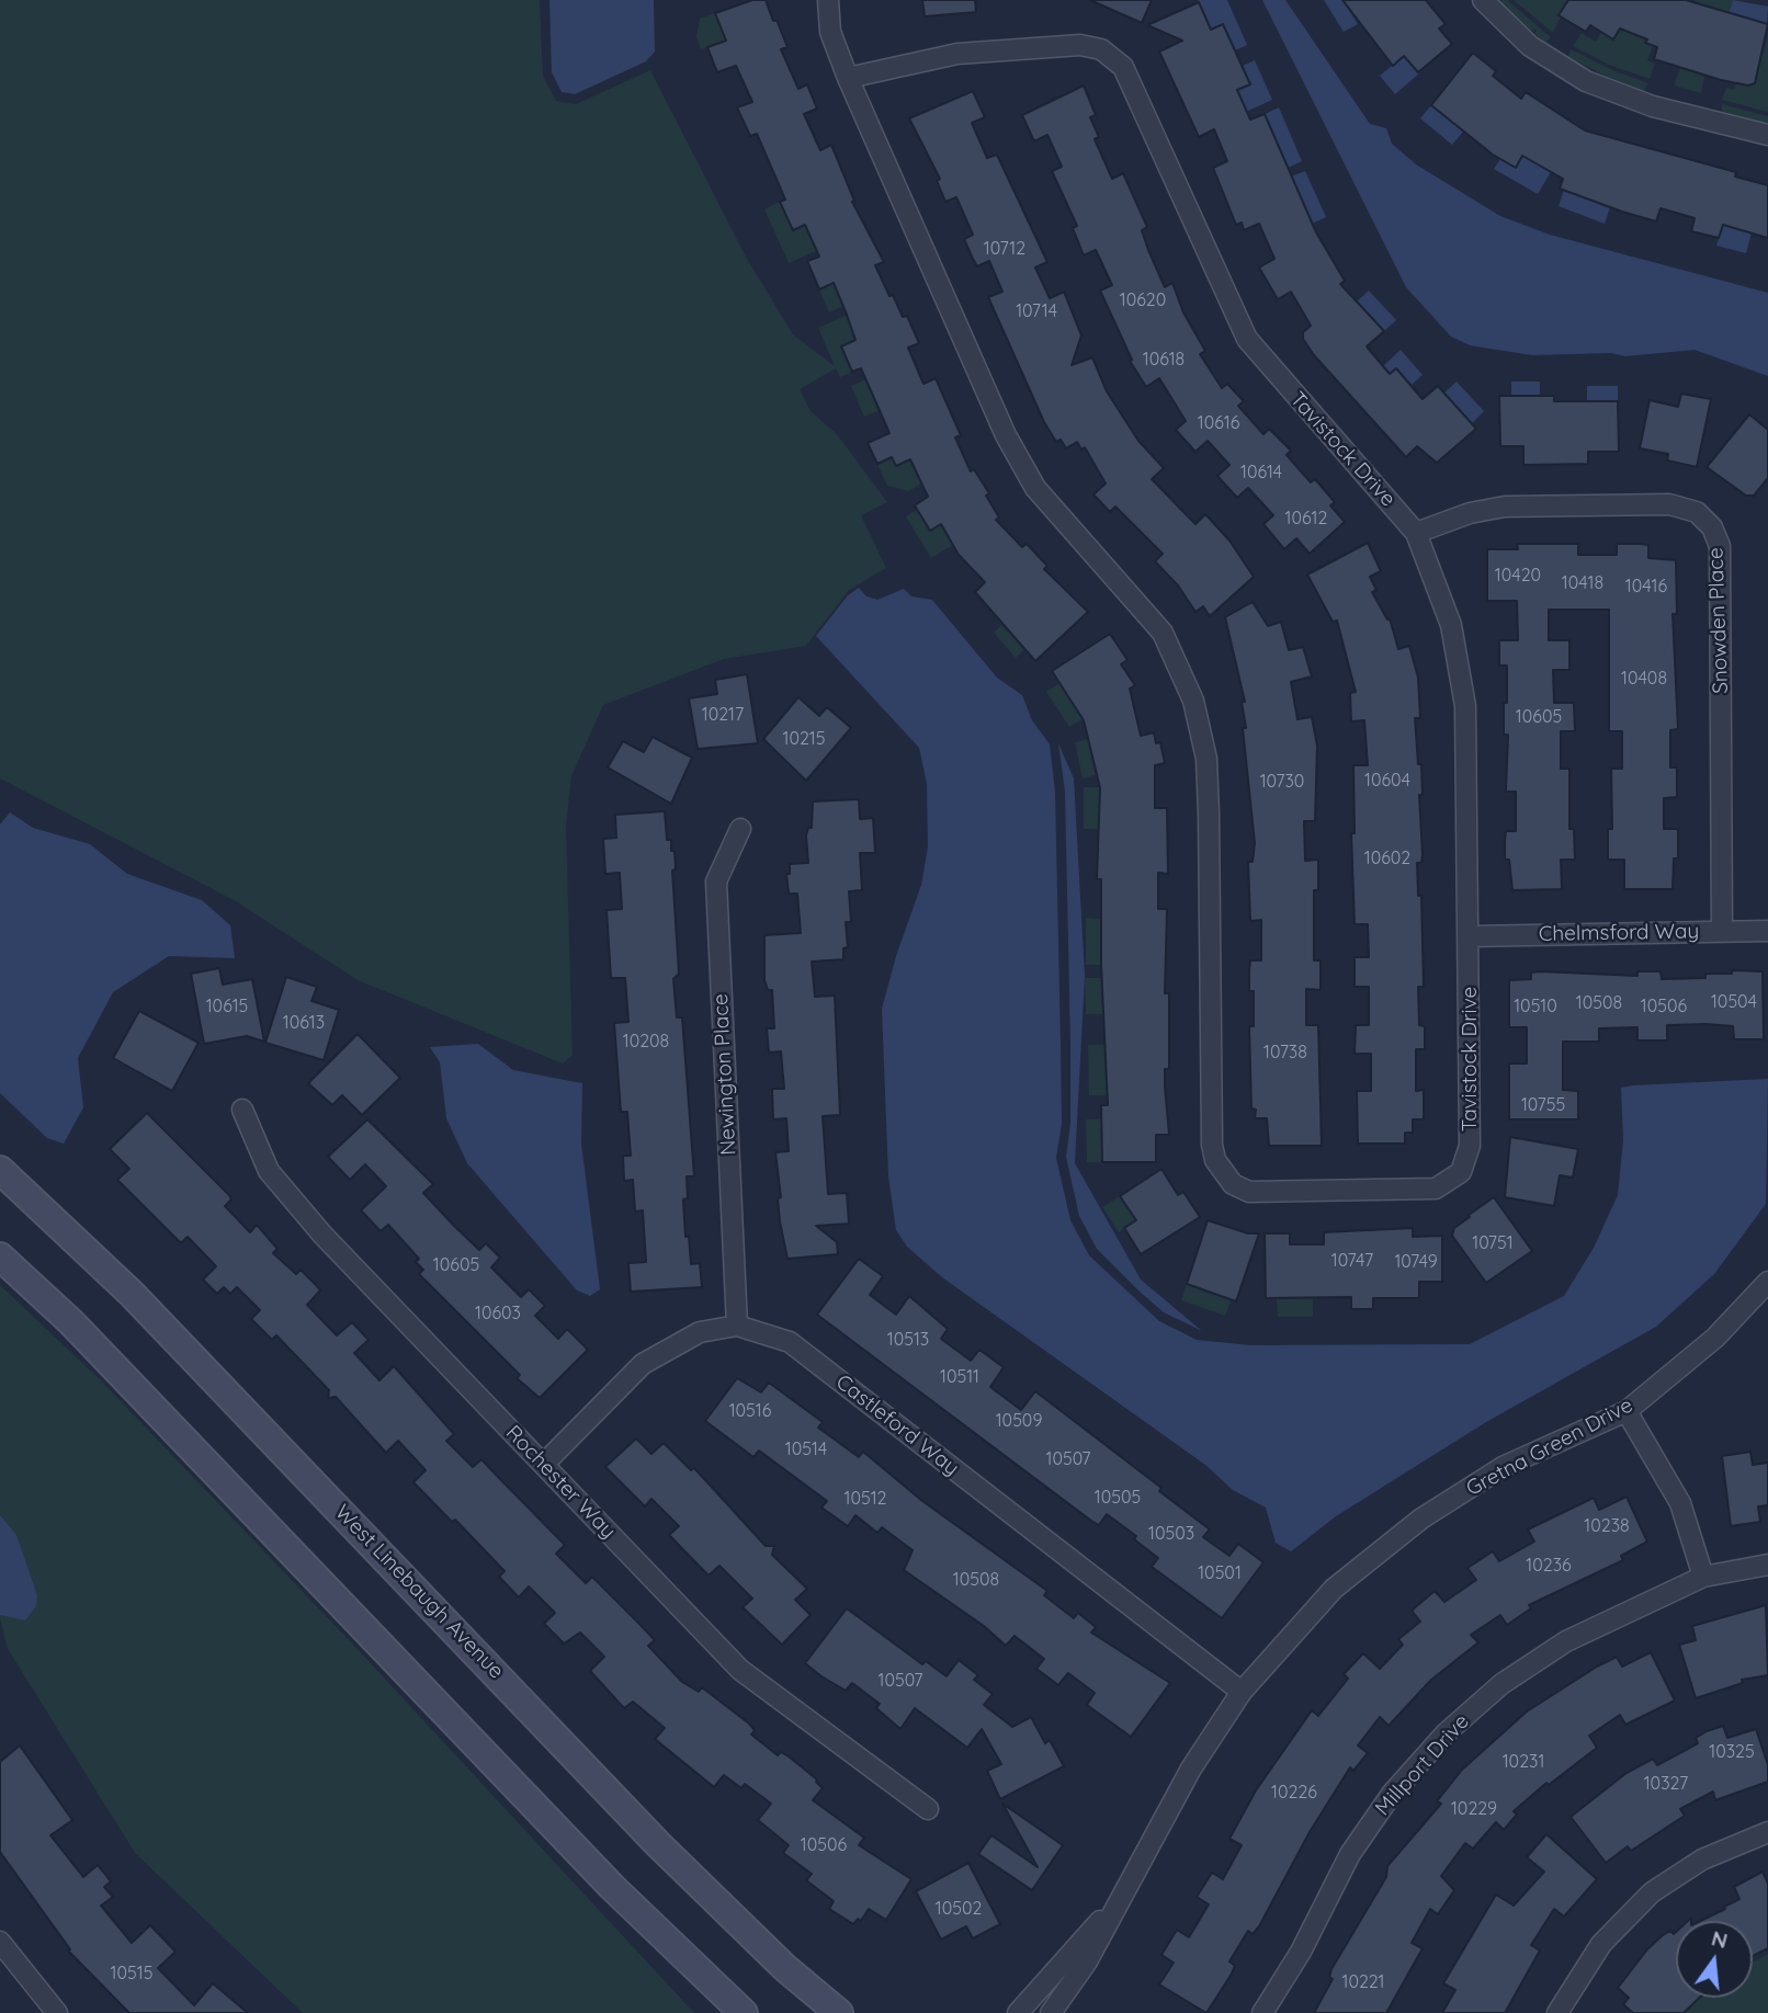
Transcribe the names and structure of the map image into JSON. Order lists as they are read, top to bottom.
{
  "streets": {
    "main road": ["West Linebaugh Avenue"],
    "street": [
      "Tavistock Drive",
      "Snowden Place",
      "Chelmsford Way",
      "Newington Place",
      "Castleford Way",
      "Gretna Green Drive",
      "Rochester Way",
      "Millport Drive"
    ]
  },
  "crossings": [
    ["Tavistock Drive", "Snowden Place"],
    ["Tavistock Drive", "Chelmsford Way"],
    ["Snowden Place", "Chelmsford Way"],
    ["Newington Place", "Castleford Way"],
    ["Castleford Way", "Gretna Green Drive"],
    ["Castleford Way", "Rochester Way"]
  ],
  "house_numbers": [
    "10712",
    "10620",
    "10714",
    "10618",
    "10616",
    "10614",
    "10612",
    "10420",
    "10418",
    "10416",
    "10408",
    "10217",
    "10605",
    "10215",
    "10604",
    "10730",
    "10602",
    "10504",
    "10508",
    "10615",
    "10510",
    "10506",
    "10613",
    "10208",
    "10738",
    "10755",
    "10751",
    "10747",
    "10749",
    "10605",
    "10603",
    "10513",
    "10511",
    "10516",
    "10509",
    "10514",
    "10507",
    "10505",
    "10512",
    "10238",
    "10503",
    "10236",
    "10501",
    "10508",
    "10507",
    "10325",
    "10231",
    "10327",
    "10226",
    "10229",
    "10506",
    "10502",
    "10515",
    "10221"
  ],
  "north": "top"
}
